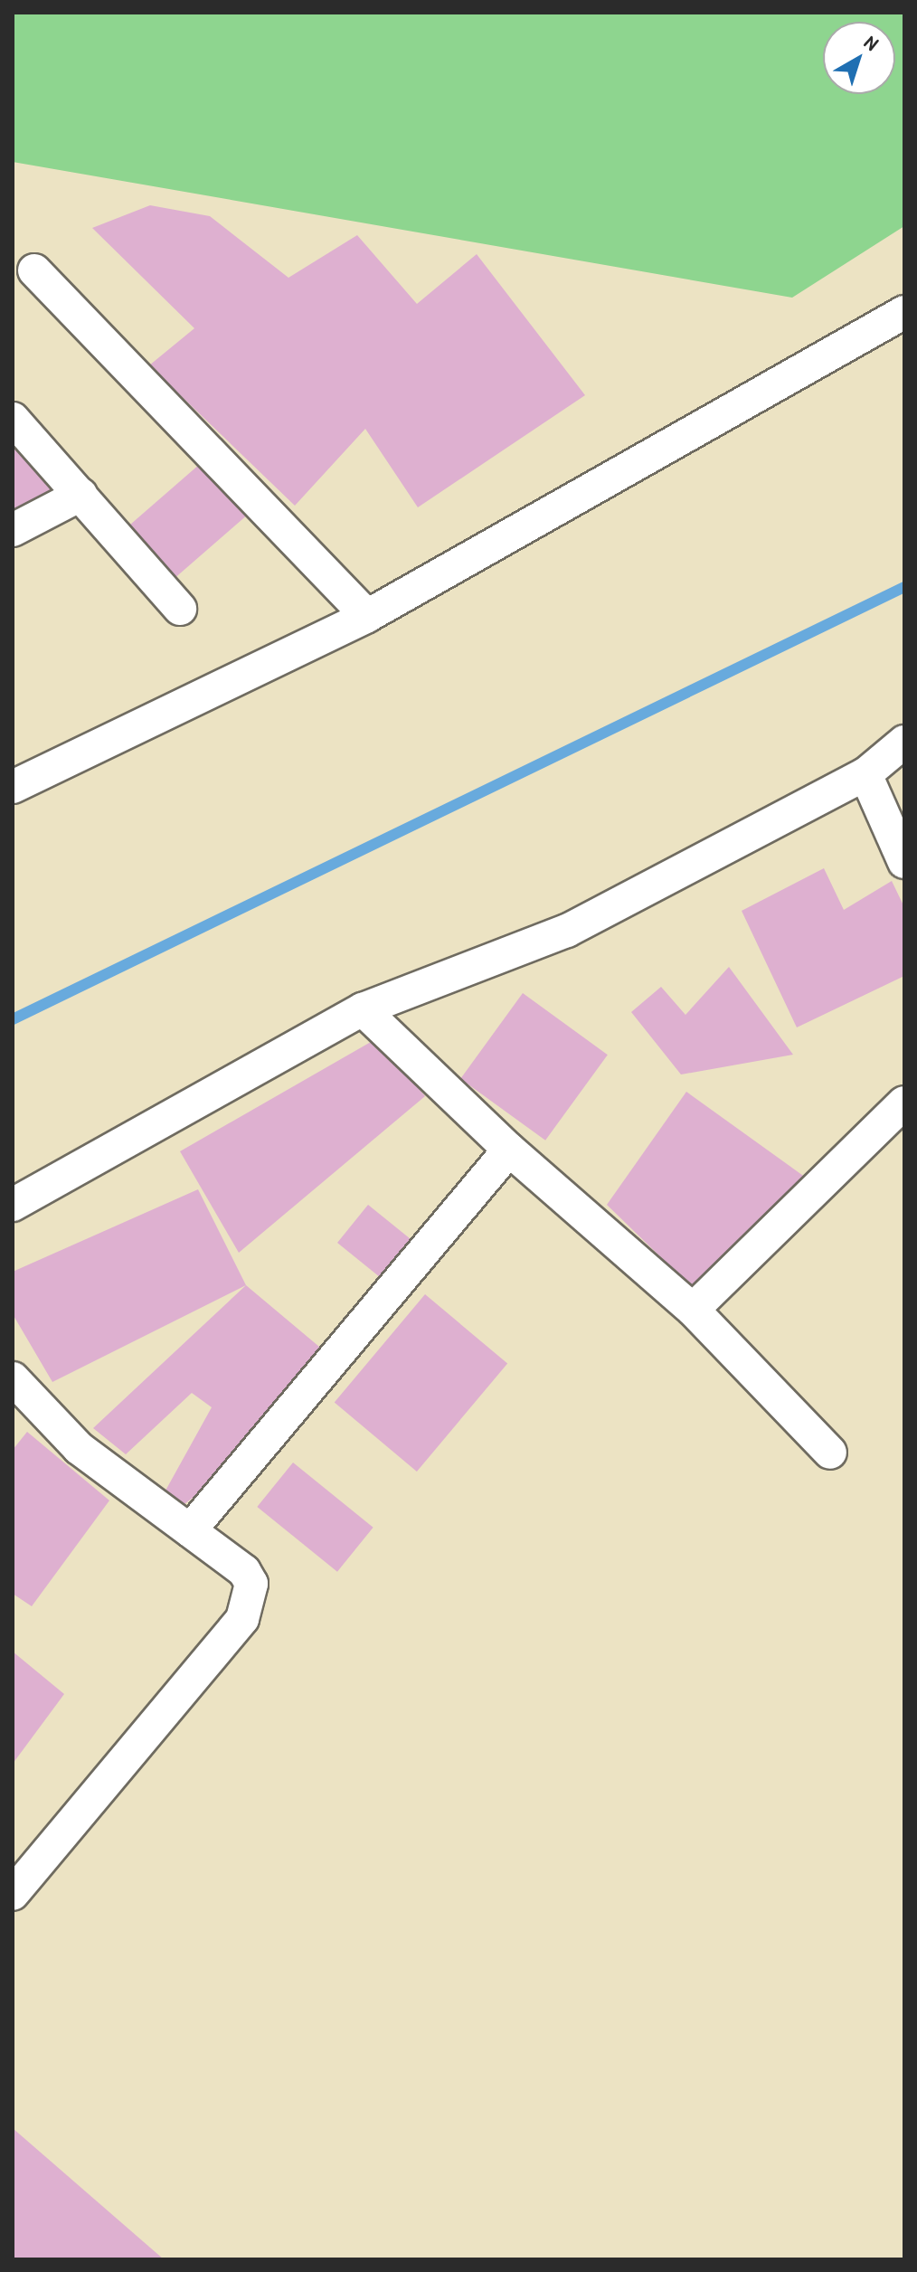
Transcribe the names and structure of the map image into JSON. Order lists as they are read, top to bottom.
{
  "north": "top right"
}
